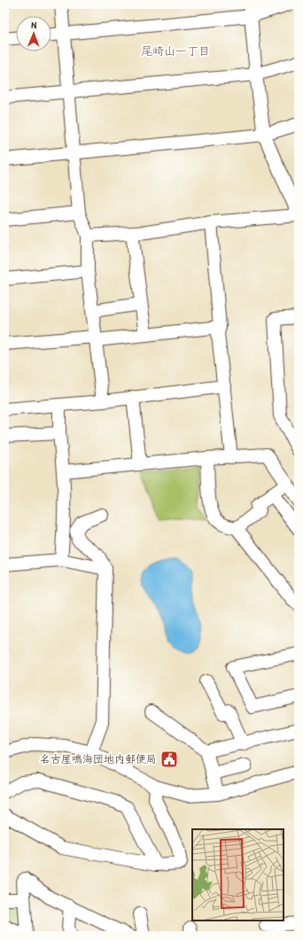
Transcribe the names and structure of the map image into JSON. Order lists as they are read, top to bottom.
{
  "districts": ["尾崎山一丁目"],
  "places": {
    "public building": ["名古屋鳴海団地内郵便局"]
  },
  "north": "top"
}
